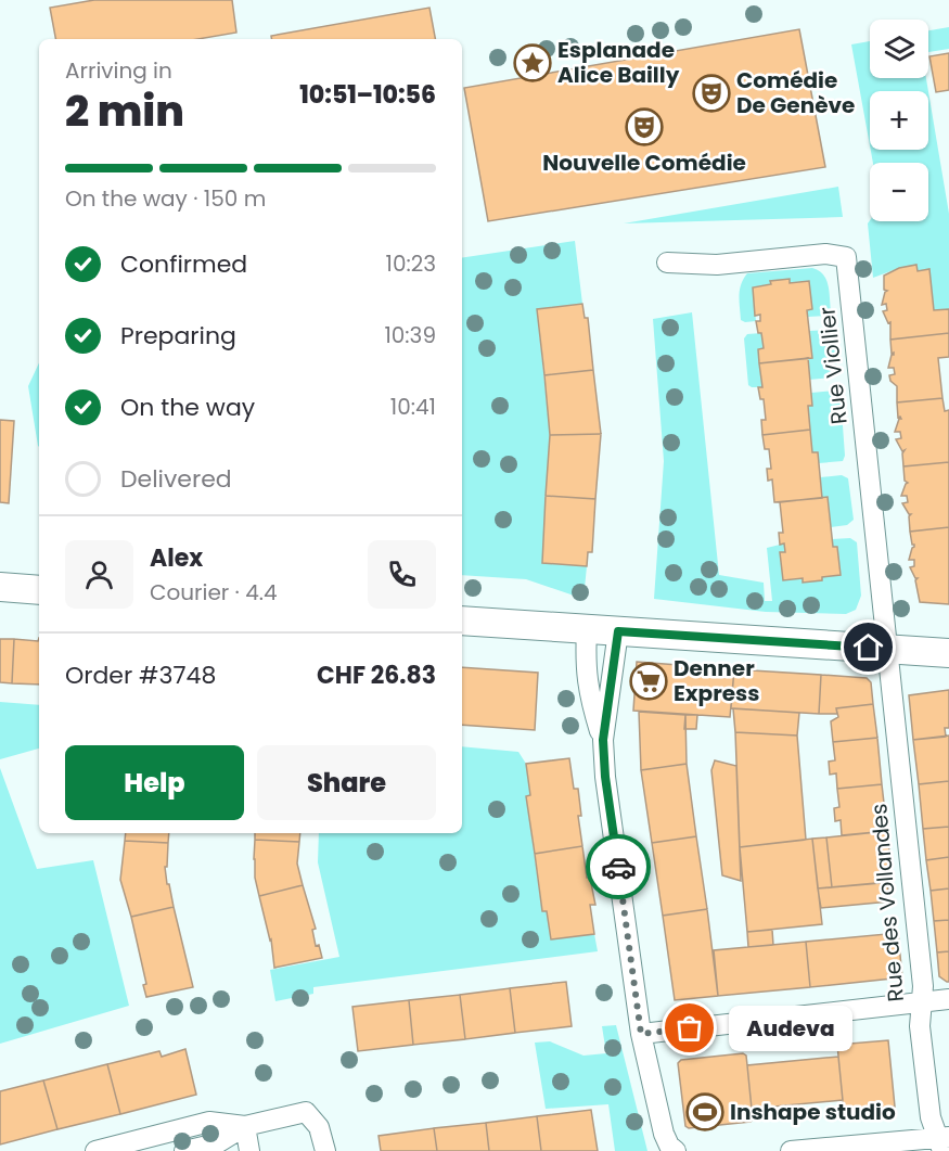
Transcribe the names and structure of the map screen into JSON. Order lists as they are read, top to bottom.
{
  "streets": {
    "street": ["Rue Viollier", "Rue des Vollandes"]
  },
  "crossings": [
    ["Rue Viollier", "Rue des Vollandes"]
  ],
  "places": {
    "place": ["Esplanade Alice Bailly"],
    "theatre": ["Comédie De Genève", "Nouvelle Comédie"],
    "supermarket": ["Denner Express"],
    "other": ["Audeva"],
    "sports": ["Inshape studio"]
  },
  "page": {
    "map_buttons": ["+", "−"],
    "heading": ["2 min", "Arriving in", "10:51–10:56"],
    "panel": [
      "Alex",
      "Courier · 4.4",
      "Order #3748",
      "CHF 26.83"
    ],
    "bar": "On the way · 150 m",
    "list": [
      ["Confirmed", "10:23"],
      ["Preparing", "10:39"],
      ["On the way", "10:41"],
      "Delivered"
    ],
    "buttons": ["Help", "Share"],
    "bubble": "Audeva"
  }
}
